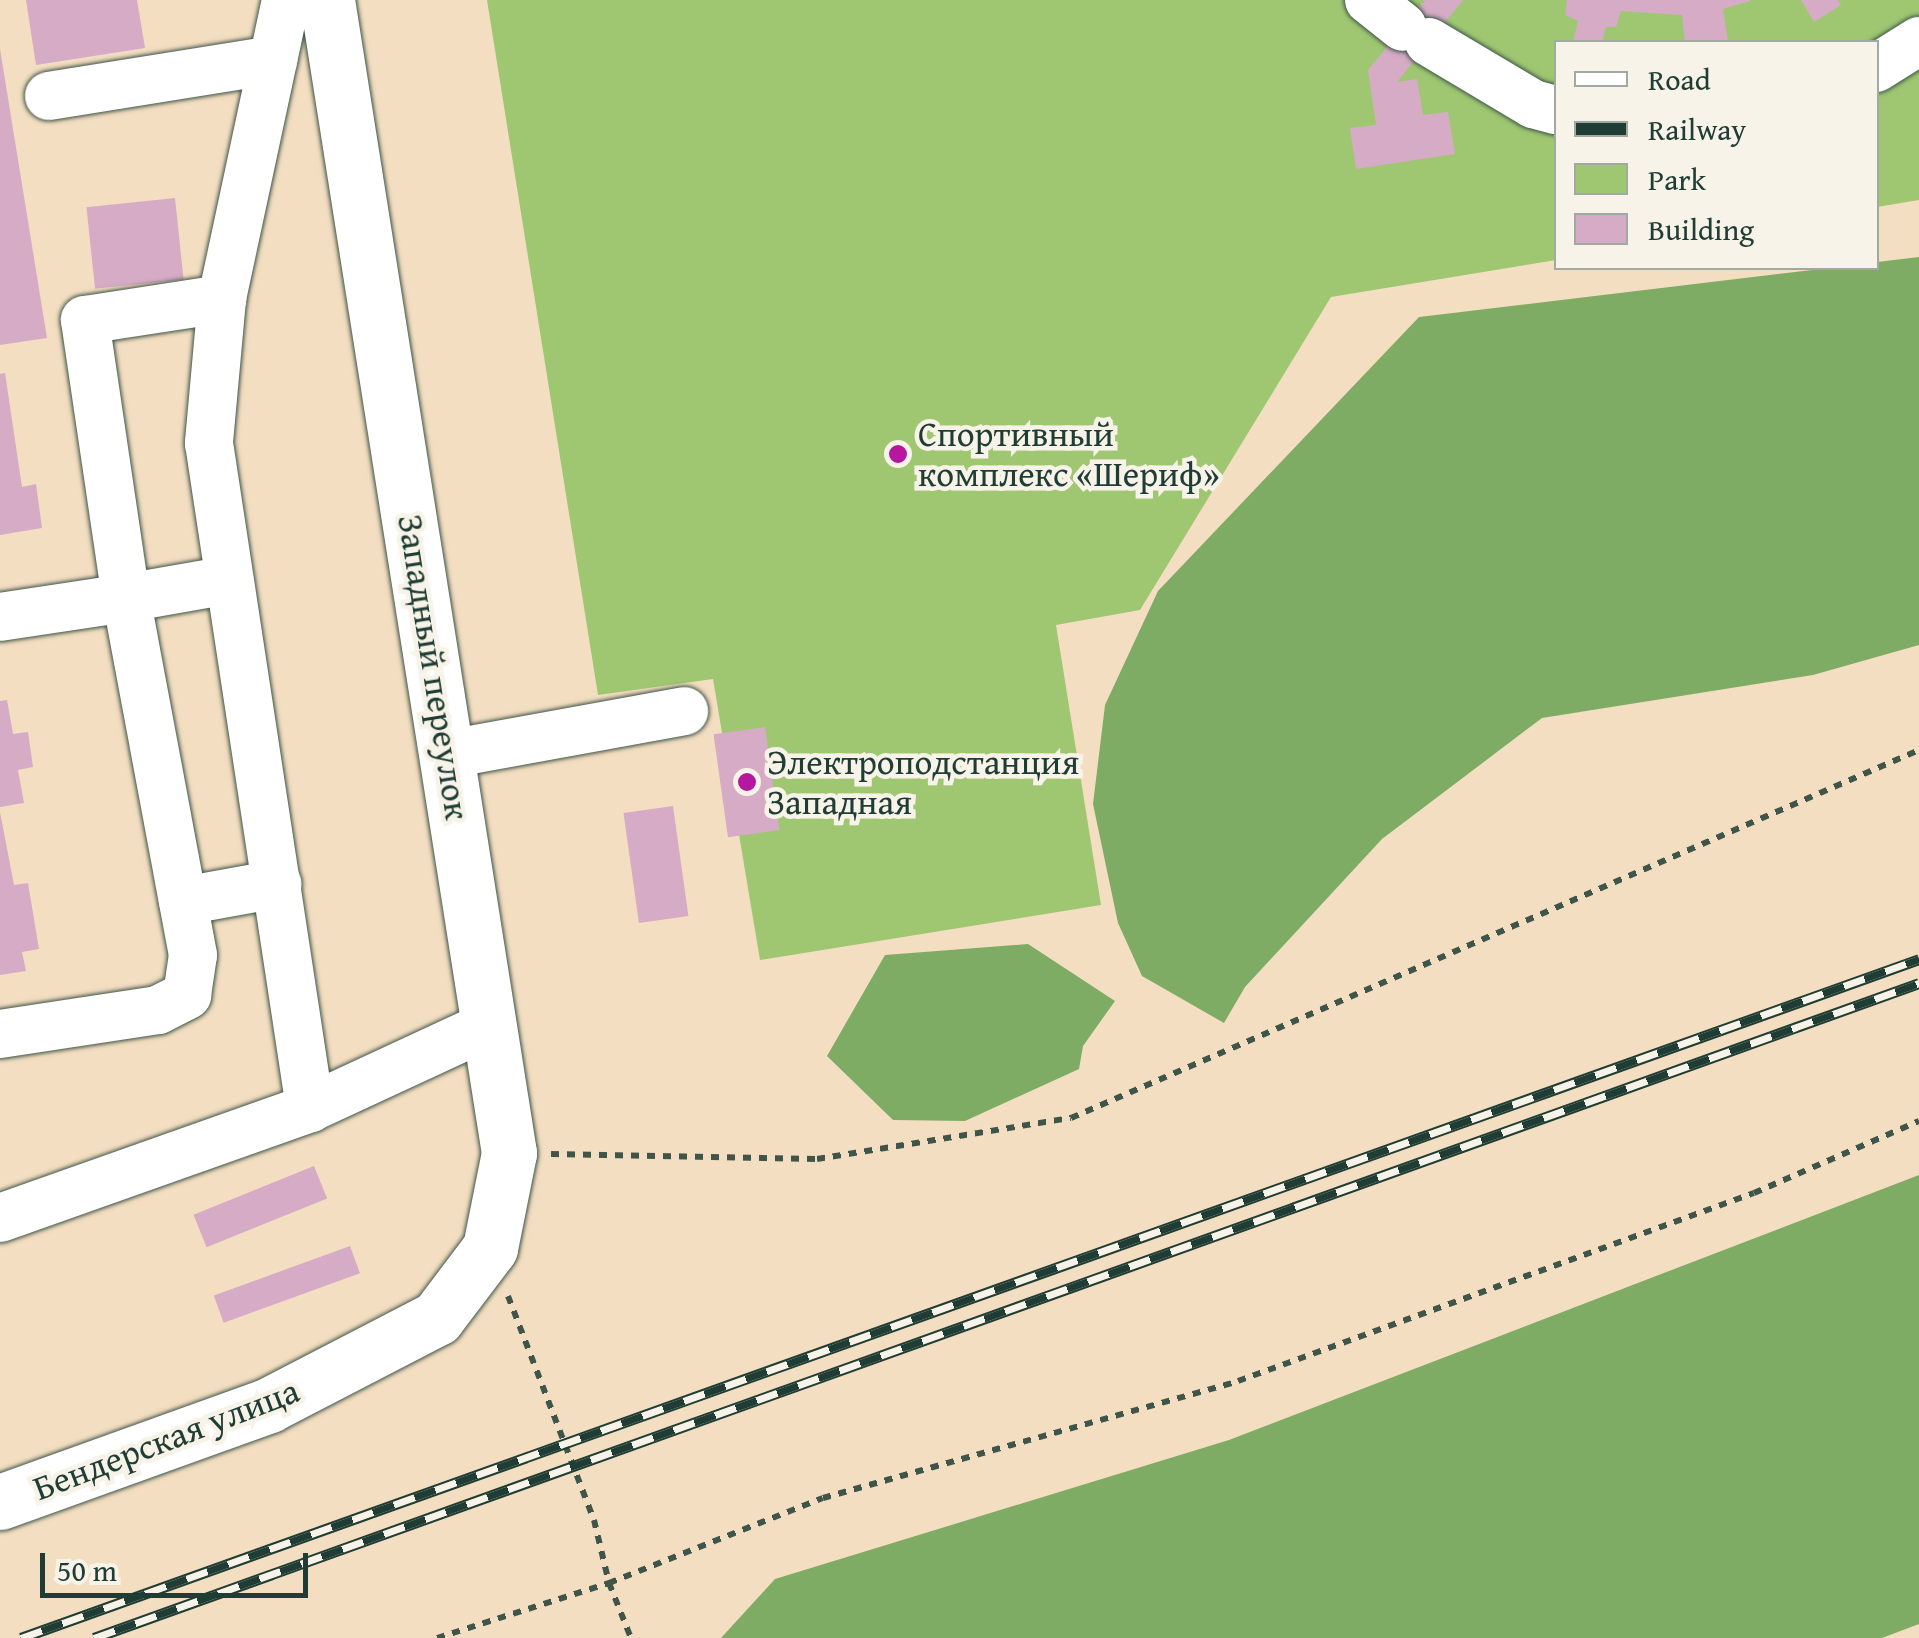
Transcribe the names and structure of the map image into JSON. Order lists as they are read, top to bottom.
{
  "streets": {
    "main road": ["Западный переулок", "Бендерская улица"]
  },
  "crossings": [
    ["Западный переулок", "Бендерская улица"]
  ],
  "places": ["Спортивный комплекс «Шериф»", "Электроподстанция Западная"],
  "legend": [
    "Road",
    "Railway",
    "Park",
    "Building"
  ],
  "scale_bar": "50 m"
}
